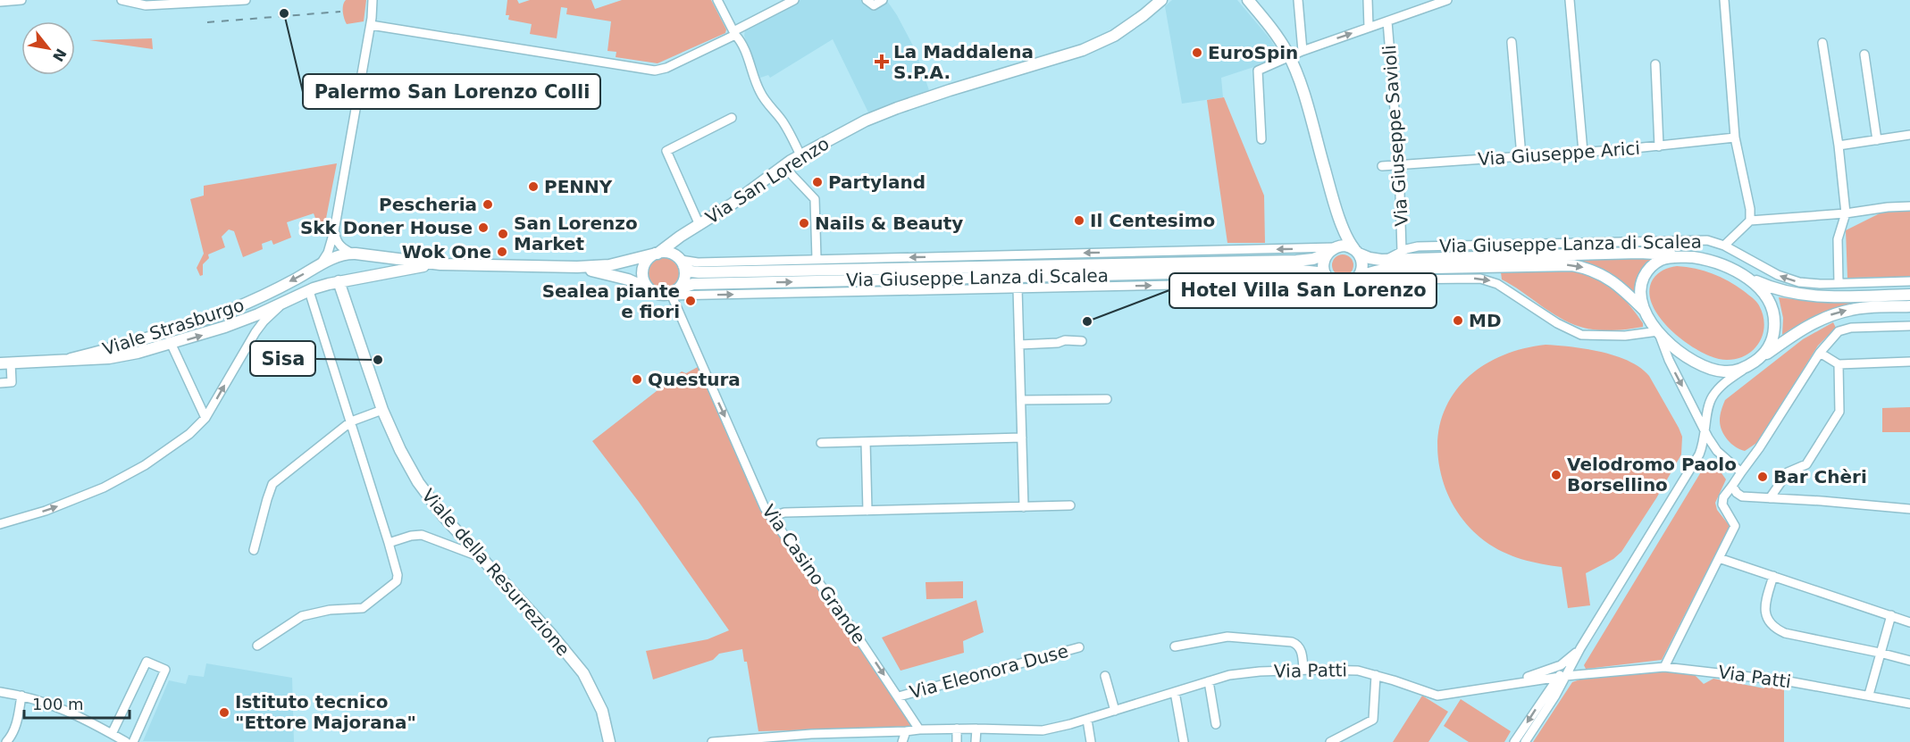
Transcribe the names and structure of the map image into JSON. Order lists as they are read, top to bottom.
{
  "streets": {
    "street": [
      "Via Giuseppe Savioli",
      "Via Giuseppe Arici",
      "Via San Lorenzo",
      "Via Giuseppe Lanza di Scalea",
      "Viale Strasburgo",
      "Viale della Resurrezione",
      "Via Casino Grande",
      "Via Patti",
      "Via Eleonora Duse"
    ]
  },
  "crossings": [
    ["Via Giuseppe Savioli", "Via Giuseppe Arici"],
    ["Via Giuseppe Savioli", "Via Giuseppe Lanza di Scalea"],
    ["Via San Lorenzo", "Via Giuseppe Lanza di Scalea"],
    ["Via San Lorenzo", "Viale Strasburgo"],
    ["Via San Lorenzo", "Via Casino Grande"],
    ["Via Giuseppe Lanza di Scalea", "Via Casino Grande"],
    ["Viale Strasburgo", "Viale della Resurrezione"],
    ["Via Casino Grande", "Via Patti"],
    ["Via Casino Grande", "Via Eleonora Duse"]
  ],
  "one_way": ["Via Casino Grande"],
  "places": {
    "other": [
      "Palermo San Lorenzo Colli",
      "EuroSpin",
      "Partyland",
      "PENNY",
      "Pescheria",
      "Il Centesimo",
      "Nails & Beauty",
      "Skk Doner House",
      "San Lorenzo Market",
      "Wok One",
      "Sealea piante e fiori",
      "MD",
      "Hotel Villa San Lorenzo",
      "Sisa",
      "Questura",
      "Velodromo Paolo Borsellino",
      "Bar Chèri",
      "Istituto tecnico \"Ettore Majorana\""
    ],
    "health": ["La Maddalena S.P.A."]
  },
  "scale_bar": "100 m",
  "north": "bottom right"
}
